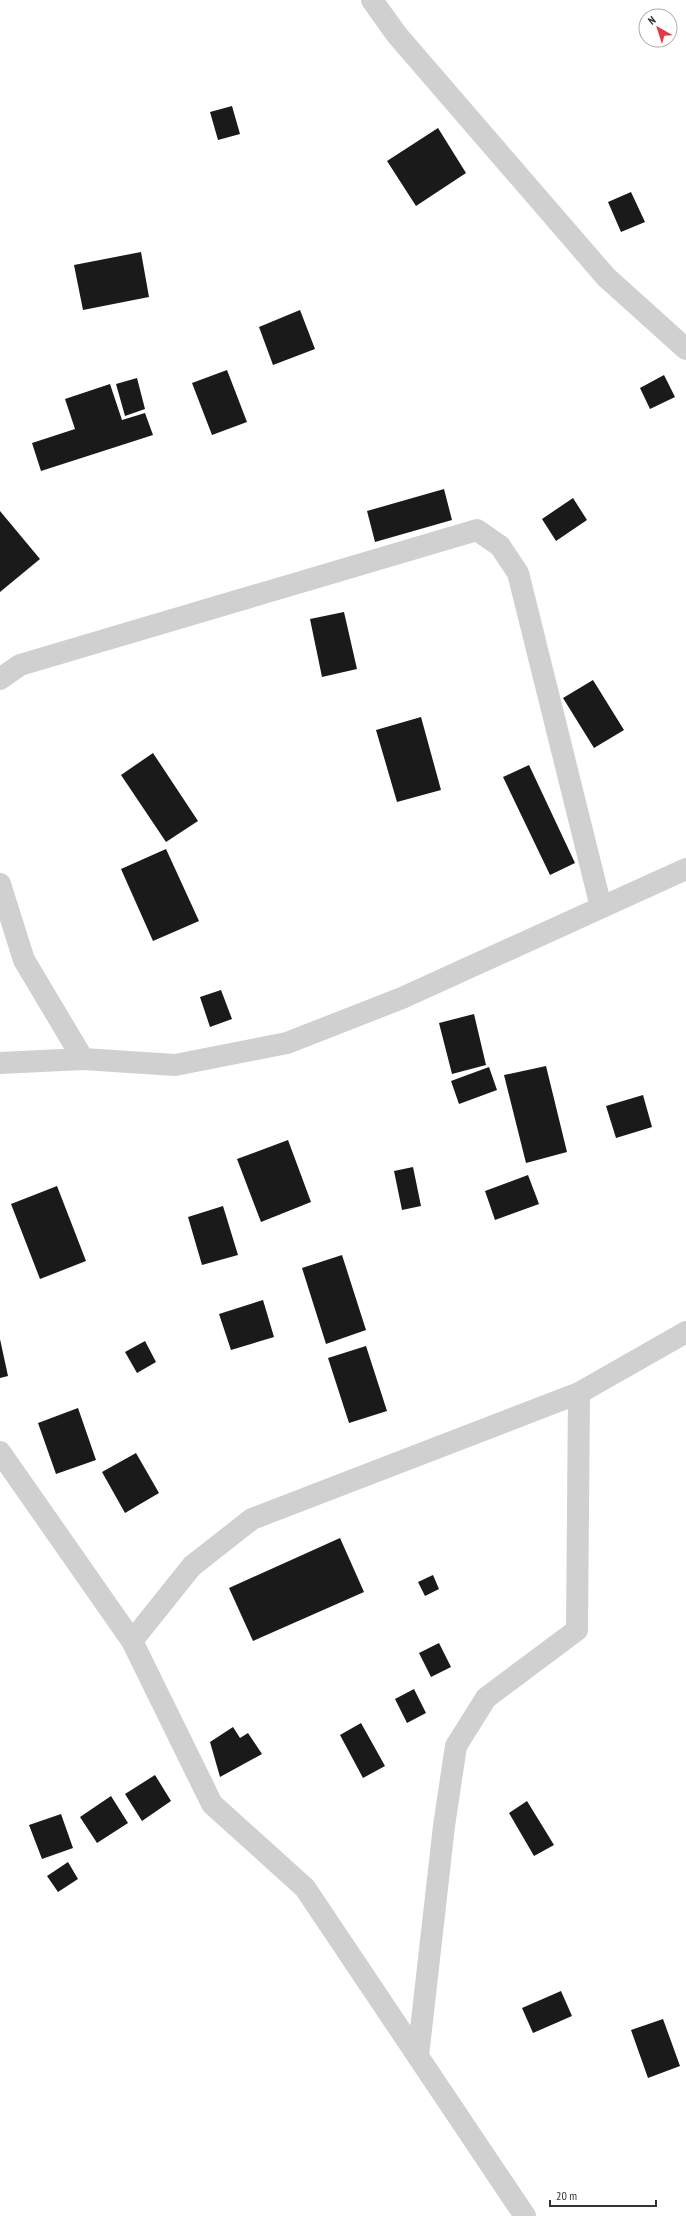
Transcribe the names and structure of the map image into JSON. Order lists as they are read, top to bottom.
{
  "scale_bar": "20 m",
  "north": "top left"
}
